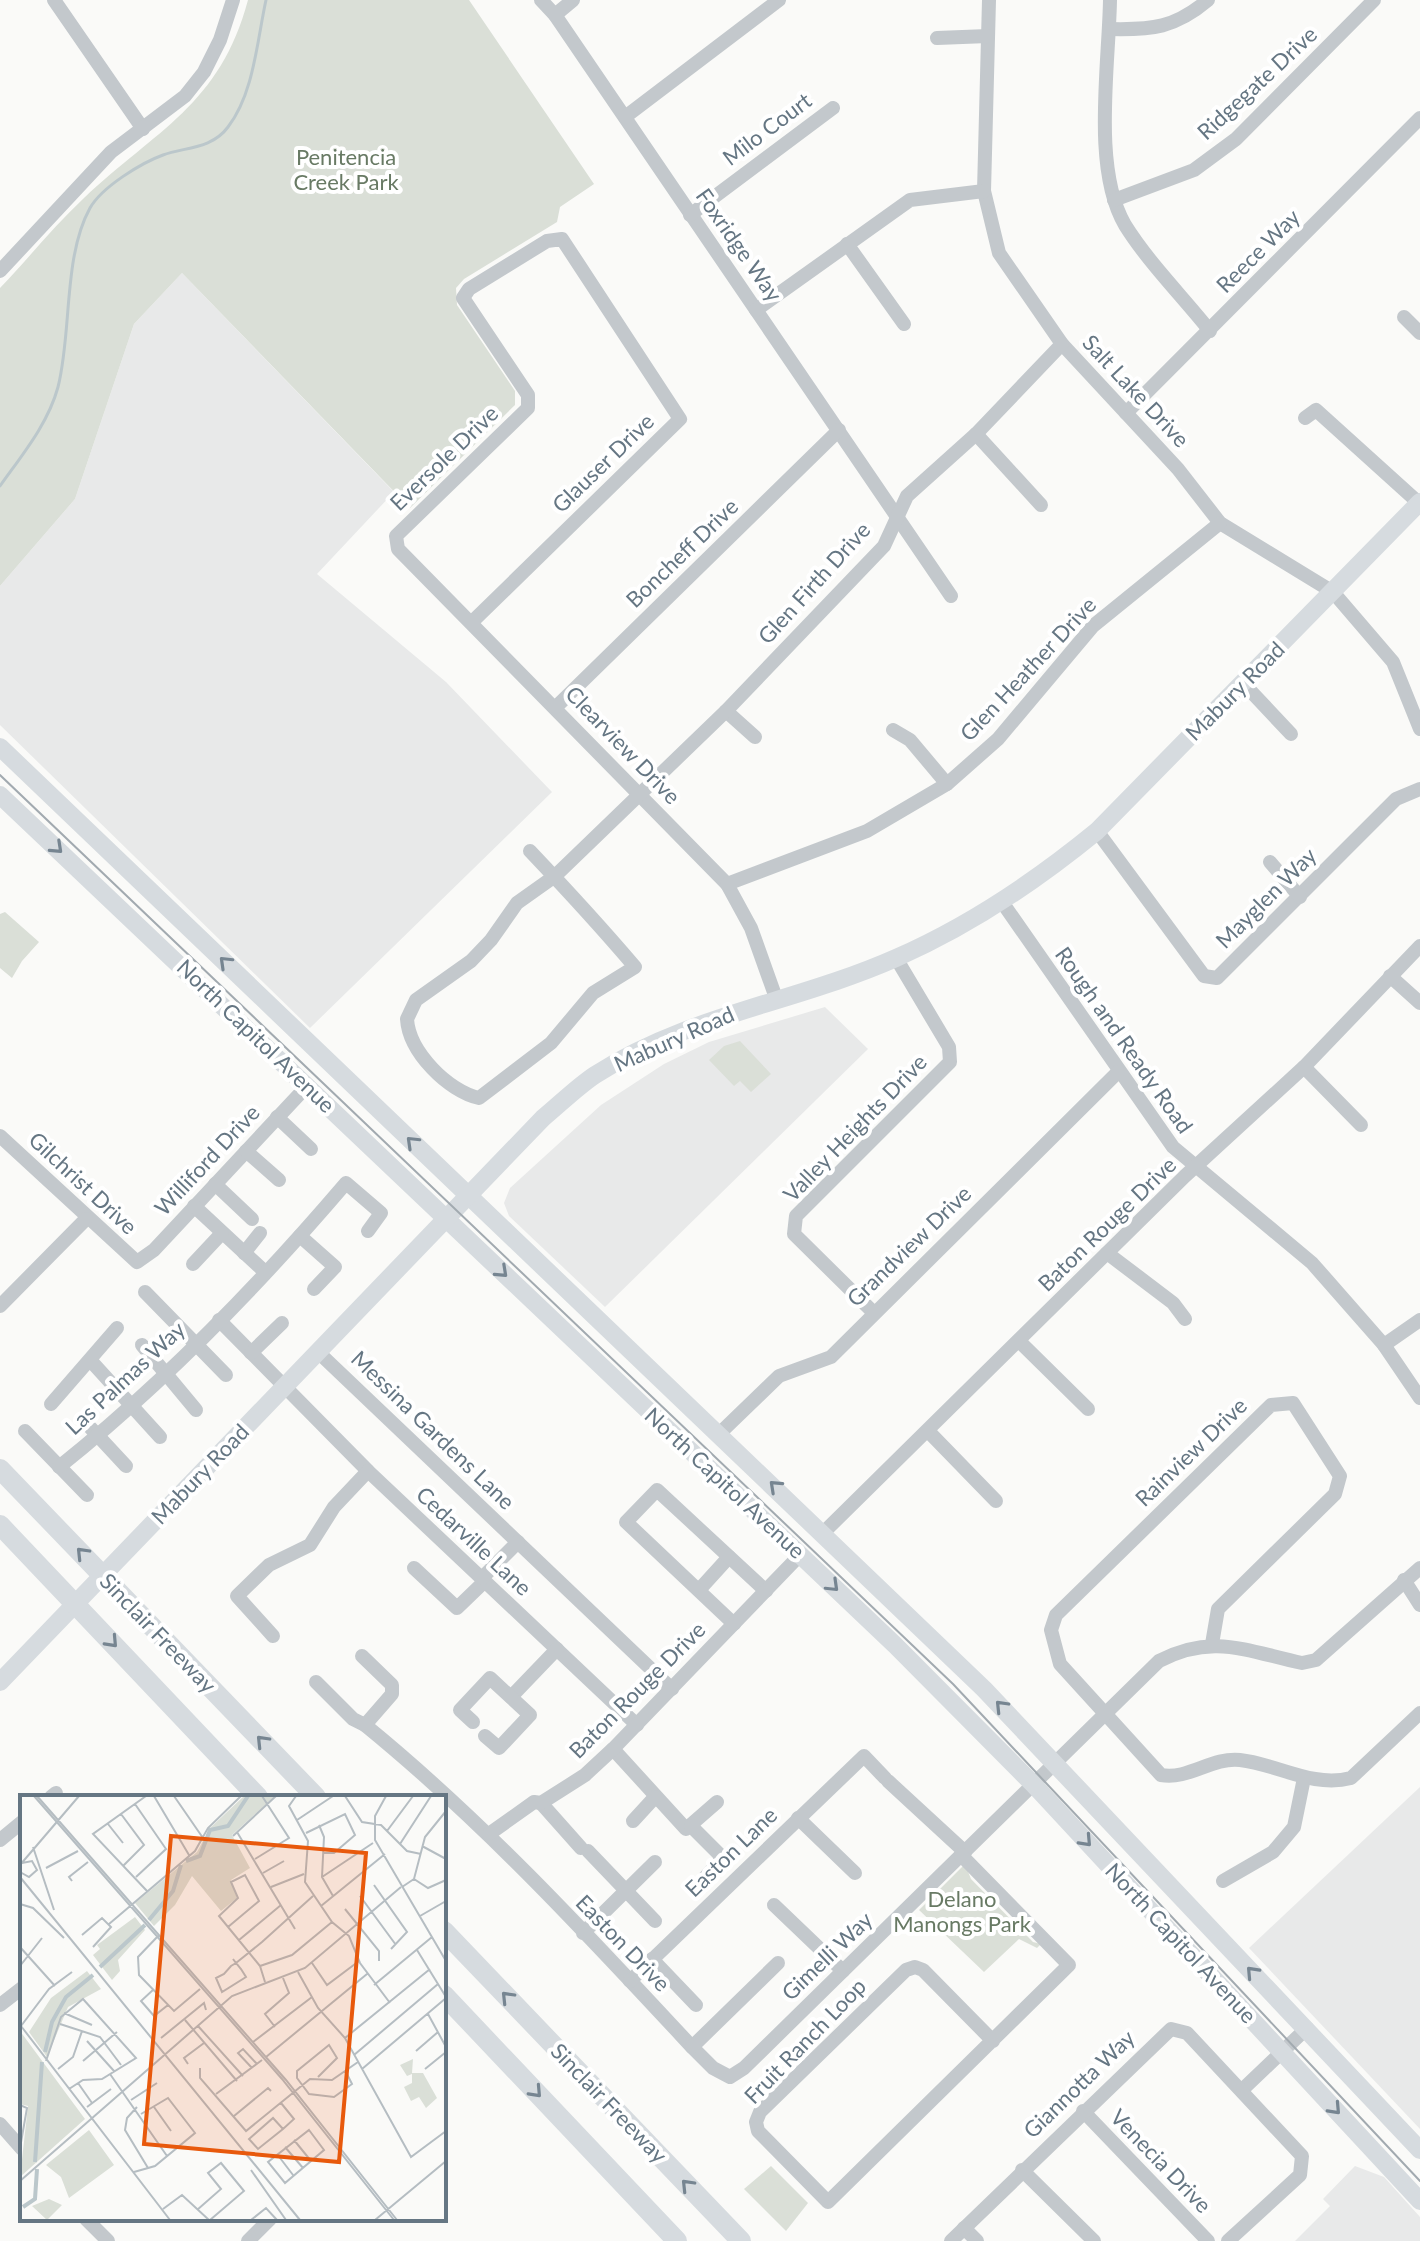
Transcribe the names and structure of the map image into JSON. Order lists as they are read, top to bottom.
{
  "streets": {
    "highway": ["Sinclair Freeway"],
    "main road": ["Mabury Road", "North Capitol Avenue"],
    "street": [
      "Ridgegate Drive",
      "Milo Court",
      "Foxridge Way",
      "Reece Way",
      "Salt Lake Drive",
      "Eversole Drive",
      "Glauser Drive",
      "Boncheff Drive",
      "Glen Firth Drive",
      "Glen Heather Drive",
      "Clearview Drive",
      "Mayglen Way",
      "Rough and Ready Road",
      "Valley Heights Drive",
      "Williford Drive",
      "Gilchrist Drive",
      "Baton Rouge Drive",
      "Grandview Drive",
      "Las Palmas Way",
      "Messina Gardens Lane",
      "Rainview Drive",
      "Cedarville Lane",
      "Easton Lane",
      "Easton Drive",
      "Gimelli Way",
      "Fruit Ranch Loop",
      "Giannotta Way",
      "Venecia Drive"
    ]
  },
  "crossings": [
    ["Milo Court", "Foxridge Way"],
    ["Foxridge Way", "Boncheff Drive"],
    ["Foxridge Way", "Glen Firth Drive"],
    ["Reece Way", "Salt Lake Drive"],
    ["Salt Lake Drive", "Glen Firth Drive"],
    ["Salt Lake Drive", "Glen Heather Drive"],
    ["Salt Lake Drive", "Mabury Road"],
    ["Eversole Drive", "Glauser Drive"],
    ["Eversole Drive", "Clearview Drive"],
    ["Glauser Drive", "Clearview Drive"],
    ["Boncheff Drive", "Clearview Drive"],
    ["Glen Firth Drive", "Clearview Drive"],
    ["Glen Heather Drive", "Clearview Drive"],
    ["Mabury Road", "Clearview Drive"],
    ["Mabury Road", "Mayglen Way"],
    ["Mabury Road", "North Capitol Avenue"],
    ["Mabury Road", "Rough and Ready Road"],
    ["Mabury Road", "Valley Heights Drive"],
    ["Mabury Road", "Las Palmas Way"],
    ["Mabury Road", "Messina Gardens Lane"],
    ["Mabury Road", "Cedarville Lane"],
    ["North Capitol Avenue", "Williford Drive"],
    ["North Capitol Avenue", "Baton Rouge Drive"],
    ["North Capitol Avenue", "Grandview Drive"],
    ["North Capitol Avenue", "Gimelli Way"],
    ["Rough and Ready Road", "Baton Rouge Drive"],
    ["Rough and Ready Road", "Grandview Drive"],
    ["Valley Heights Drive", "Grandview Drive"],
    ["Williford Drive", "Gilchrist Drive"],
    ["Baton Rouge Drive", "Messina Gardens Lane"],
    ["Baton Rouge Drive", "Cedarville Lane"],
    ["Baton Rouge Drive", "Easton Drive"],
    ["Las Palmas Way", "Cedarville Lane"],
    ["Messina Gardens Lane", "Cedarville Lane"],
    ["Rainview Drive", "Gimelli Way"],
    ["Easton Lane", "Easton Drive"],
    ["Easton Lane", "Gimelli Way"],
    ["Easton Drive", "Gimelli Way"],
    ["Giannotta Way", "Venecia Drive"]
  ],
  "parks": ["Penitencia Creek Park", "Delano Manongs Park"]
}
